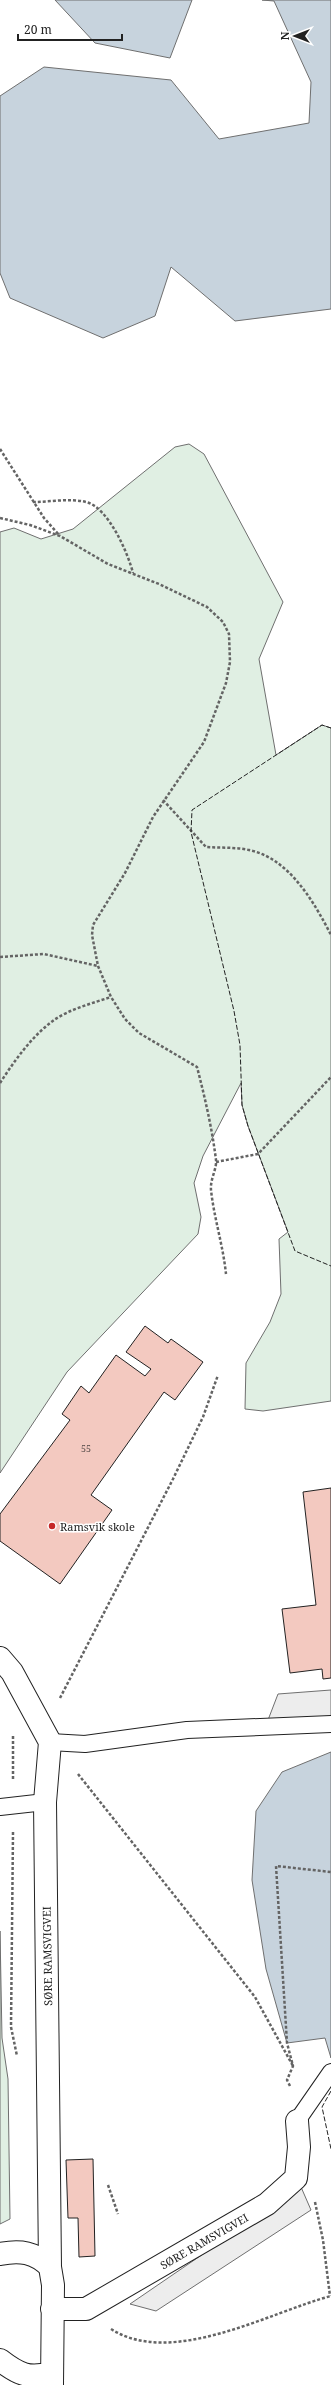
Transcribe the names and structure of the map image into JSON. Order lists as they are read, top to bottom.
{
  "streets": {
    "street": ["SØRE RAMSVIGVEI"]
  },
  "places": ["Ramsvik skole"],
  "house_numbers": ["55"],
  "scale_bar": "20 m",
  "north": "left"
}
